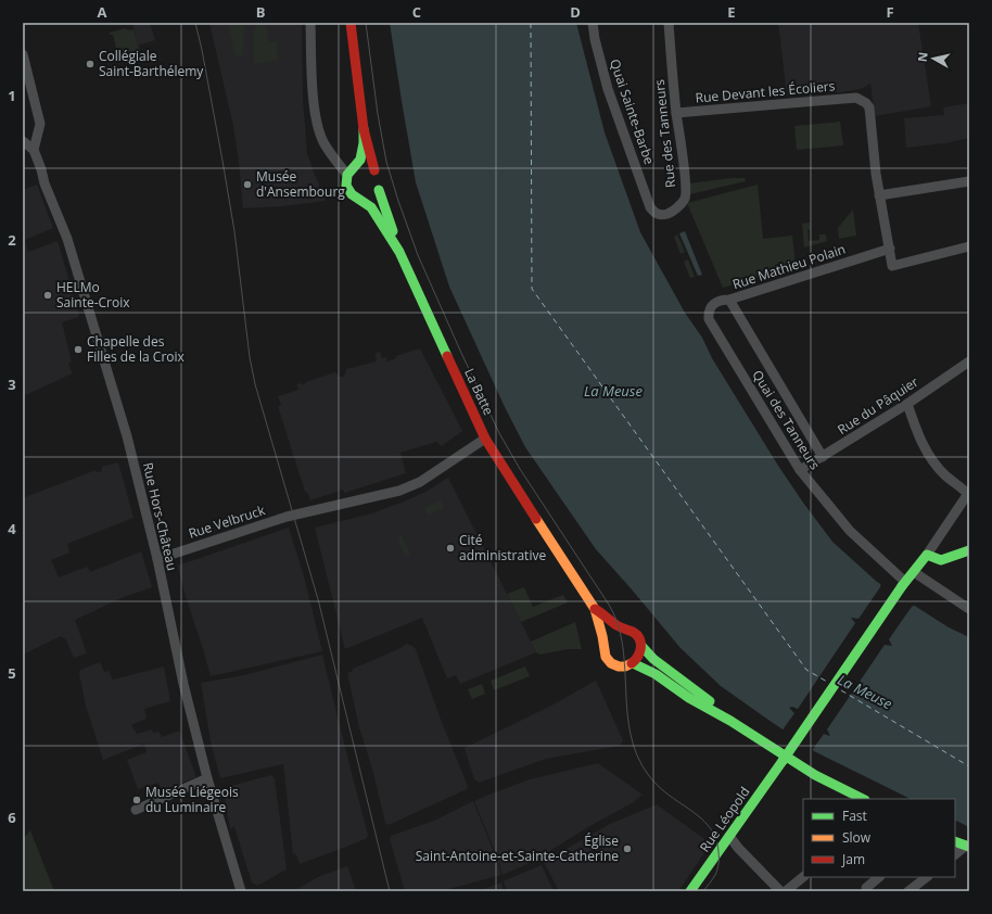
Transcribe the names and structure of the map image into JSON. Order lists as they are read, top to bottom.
{
  "streets": {
    "main road": ["La Batte", "Rue Léopold"],
    "street": [
      "Rue Devant les Écoliers",
      "Quai Sainte-Barbe",
      "Rue des Tanneurs",
      "Rue Mathieu Polain",
      "Rue du Pâquier",
      "Quai des Tanneurs",
      "Rue Hors-Château",
      "Rue Velbruck"
    ]
  },
  "crossings": [
    ["Rue Devant les Écoliers", "Rue des Tanneurs"],
    ["Quai Sainte-Barbe", "Rue des Tanneurs"],
    ["Rue Mathieu Polain", "Quai des Tanneurs"],
    ["La Batte", "Rue Velbruck"],
    ["Rue du Pâquier", "Quai des Tanneurs"],
    ["Quai des Tanneurs", "Rue Léopold"],
    ["Rue Hors-Château", "Rue Velbruck"]
  ],
  "water": ["La Meuse"],
  "places": [
    "Collégiale Saint-Barthélemy",
    "Musée d'Ansembourg",
    "HELMo Sainte-Croix",
    "Chapelle des Filles de la Croix",
    "Cité administrative",
    "Musée Liégeois du Luminaire",
    "Église Saint-Antoine-et-Sainte-Catherine"
  ],
  "legend": ["Fast", "Slow", "Jam"],
  "north": "left",
  "grid": {
    "columns": [
      "A",
      "B",
      "C",
      "D",
      "E",
      "F"
    ],
    "rows": [
      "1",
      "2",
      "3",
      "4",
      "5",
      "6"
    ]
  }
}
